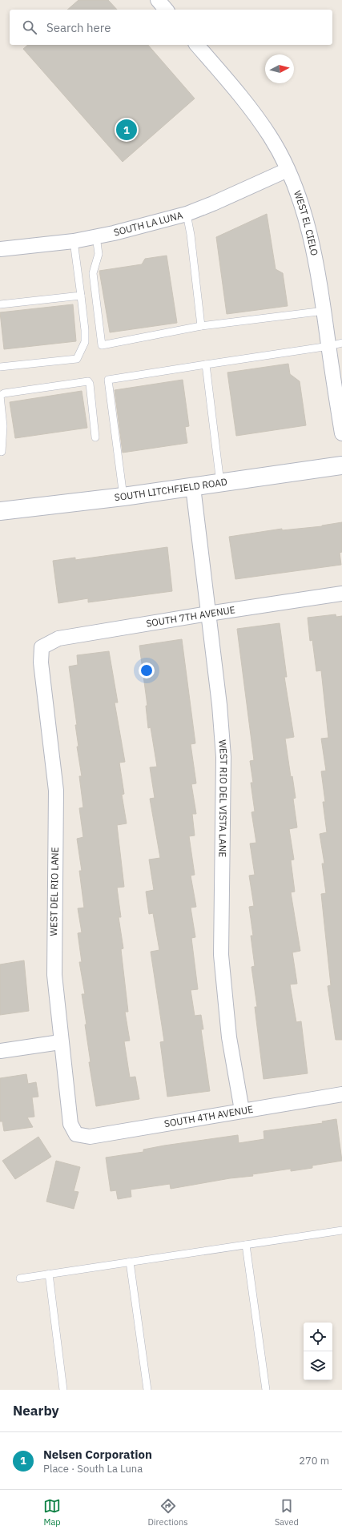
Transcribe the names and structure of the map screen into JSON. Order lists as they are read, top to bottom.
{
  "streets": {
    "main road": ["SOUTH LITCHFIELD ROAD"],
    "street": [
      "SOUTH LA LUNA",
      "WEST EL CIELO",
      "SOUTH 7TH AVENUE",
      "WEST RIO DEL VISTA LANE",
      "WEST DEL RIO LANE",
      "SOUTH 4TH AVENUE"
    ]
  },
  "crossings": [
    ["SOUTH LA LUNA", "WEST EL CIELO"],
    ["SOUTH LITCHFIELD ROAD", "WEST RIO DEL VISTA LANE"],
    ["SOUTH 7TH AVENUE", "WEST RIO DEL VISTA LANE"],
    ["SOUTH 7TH AVENUE", "WEST DEL RIO LANE"],
    ["WEST RIO DEL VISTA LANE", "SOUTH 4TH AVENUE"],
    ["WEST DEL RIO LANE", "SOUTH 4TH AVENUE"]
  ],
  "north": "right",
  "page": {
    "search": "Search here",
    "pins": "1",
    "heading": "Nearby",
    "list": [
      {
        "mark": "1",
        "name": "Nelsen Corporation",
        "note": "Place · South La Luna",
        "value": "270 m"
      }
    ],
    "nav": ["Map", "Directions", "Saved"]
  }
}
